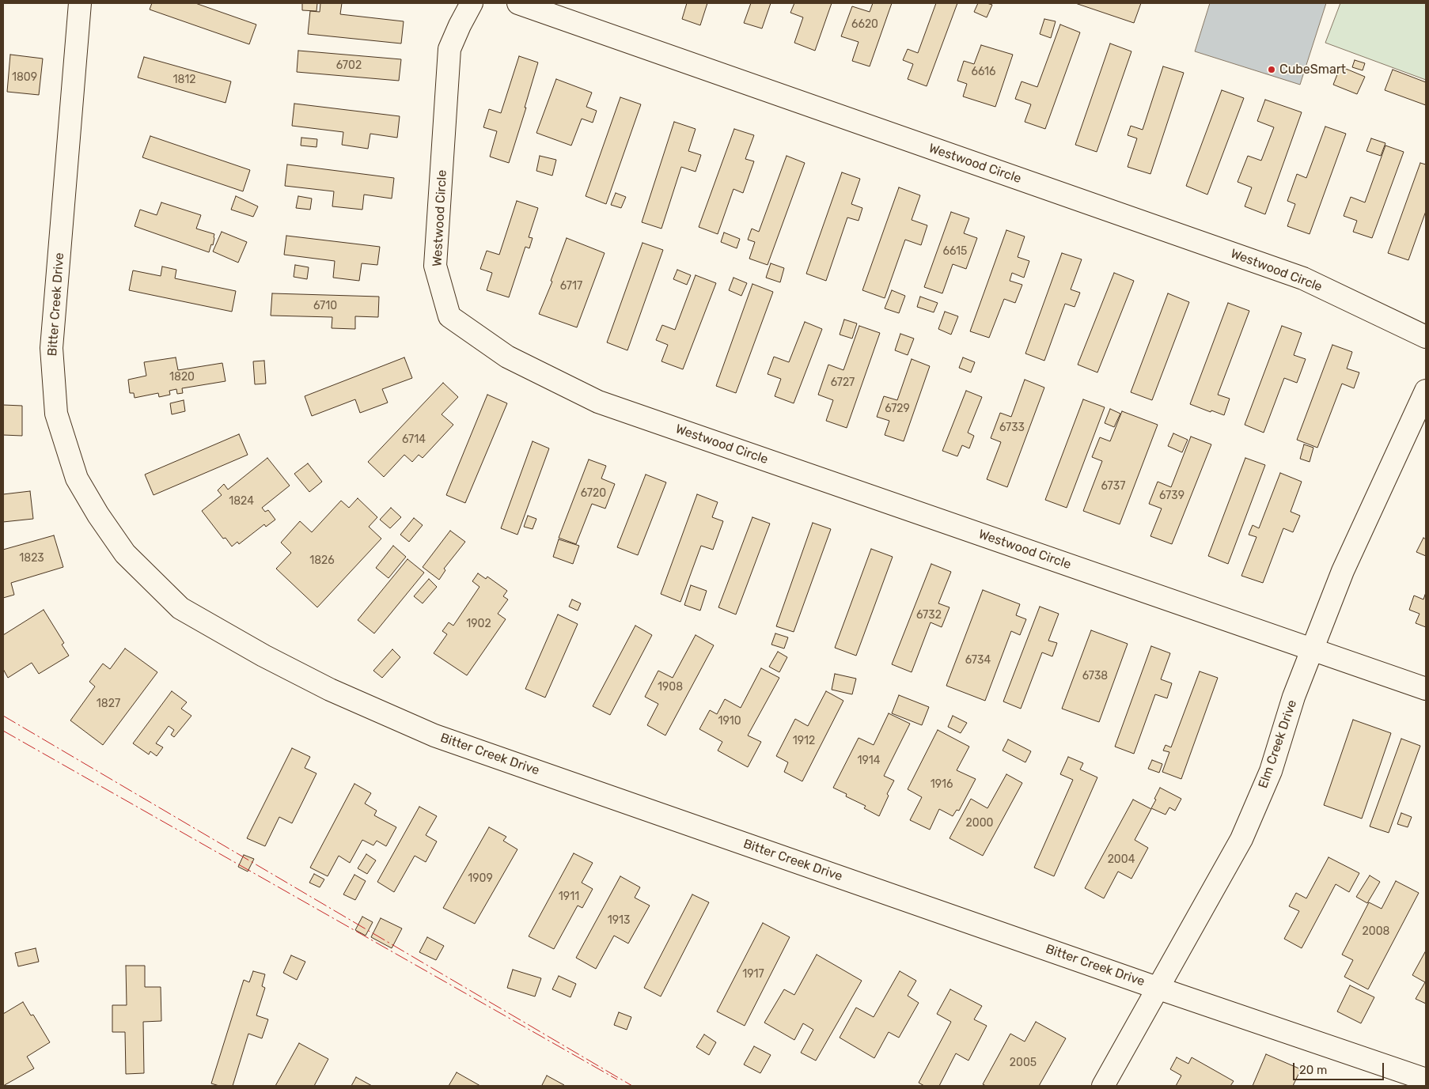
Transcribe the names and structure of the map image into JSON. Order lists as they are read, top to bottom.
{
  "streets": {
    "street": ["Westwood Circle", "Bitter Creek Drive", "Elm Creek Drive"]
  },
  "crossings": [
    ["Westwood Circle", "Elm Creek Drive"],
    ["Bitter Creek Drive", "Elm Creek Drive"]
  ],
  "places": ["CubeSmart"],
  "house_numbers": [
    "6620",
    "6702",
    "6616",
    "1809",
    "1812",
    "6615",
    "6717",
    "6710",
    "1820",
    "6727",
    "6729",
    "6733",
    "6714",
    "6737",
    "6720",
    "6739",
    "1824",
    "1823",
    "1826",
    "6732",
    "1902",
    "6734",
    "6738",
    "1908",
    "1827",
    "1910",
    "1912",
    "1914",
    "1916",
    "2000",
    "2004",
    "1909",
    "1911",
    "1913",
    "2008",
    "1917",
    "2005"
  ],
  "scale_bar": "20 m"
}
